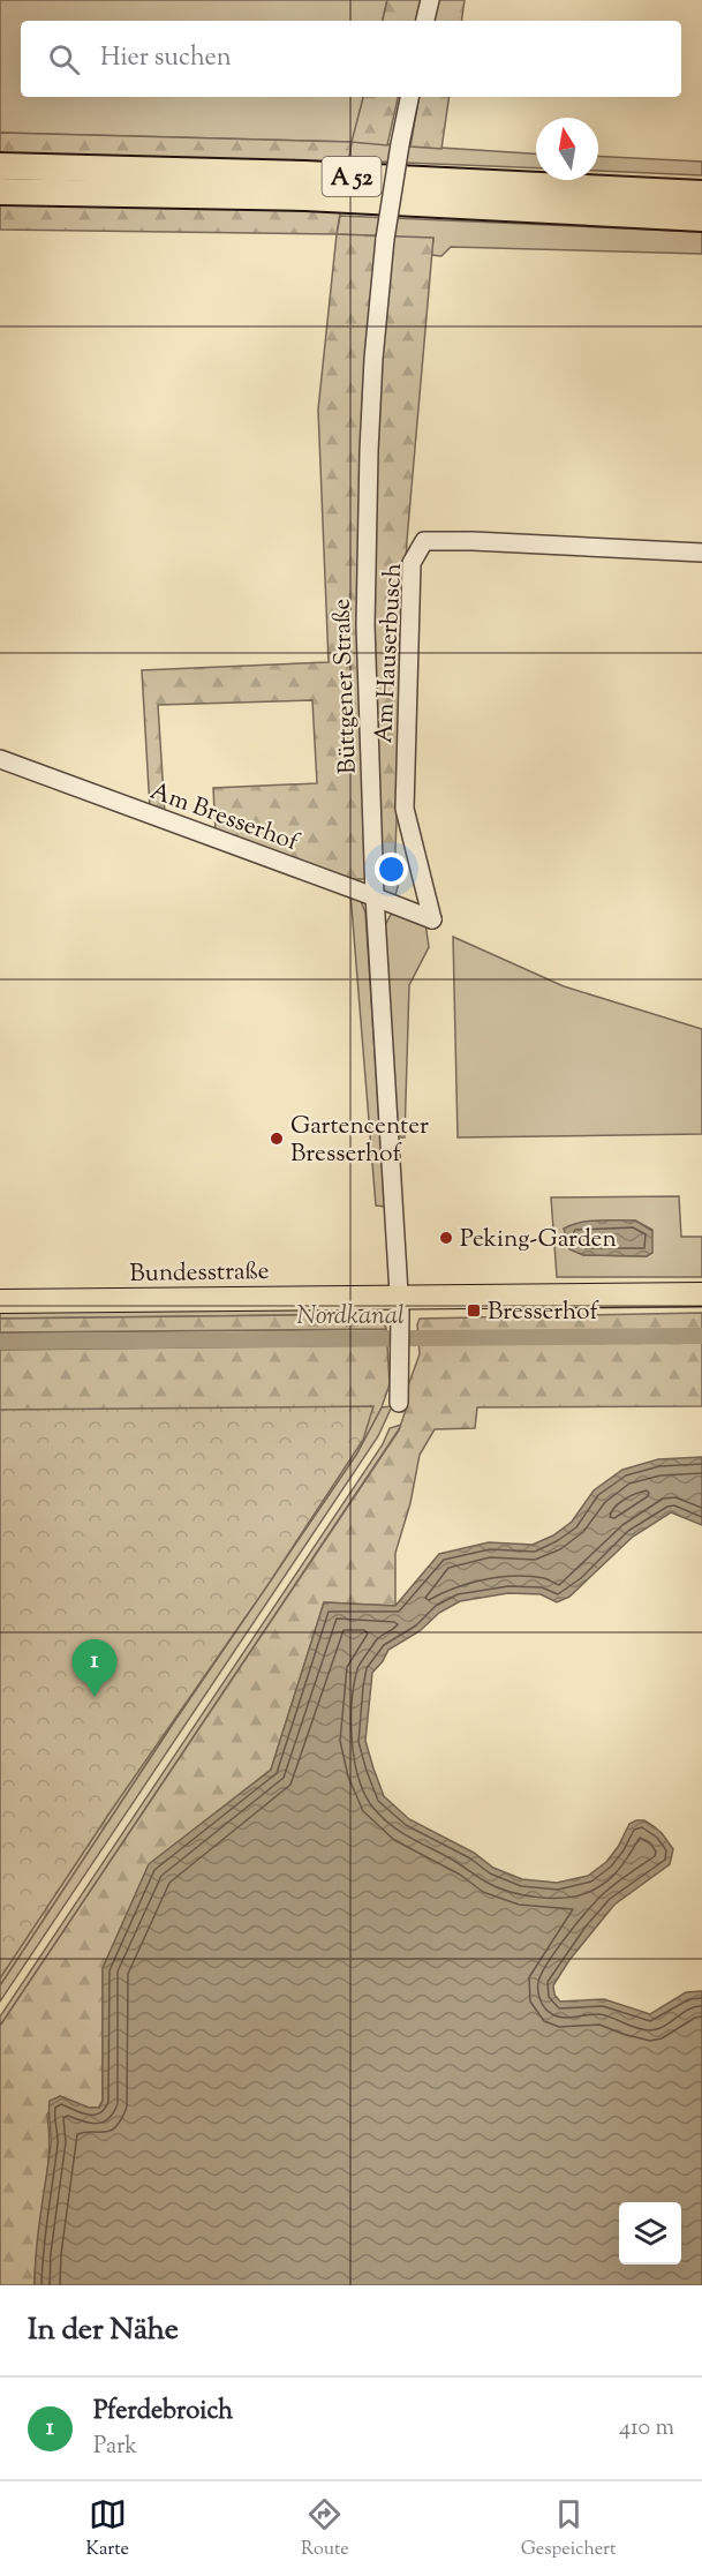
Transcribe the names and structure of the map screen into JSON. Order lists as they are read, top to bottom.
{
  "streets": {
    "highway": ["A 52"],
    "main road": ["Bundesstraße"],
    "street": ["Am Hauserbusch", "Büttgener Straße", "Am Bresserhof"]
  },
  "crossings": [
    ["Am Hauserbusch", "Am Bresserhof"],
    ["Büttgener Straße", "Am Bresserhof"],
    ["Büttgener Straße", "Bundesstraße"]
  ],
  "water": ["Nordkanal"],
  "places": {
    "other": ["Gartencenter Bresserhof", "Peking-Garden"],
    "transit": ["Bresserhof"]
  },
  "north": "top",
  "page": {
    "search": "Hier suchen",
    "pins": "1",
    "heading": "In der Nähe",
    "list": [
      {
        "mark": "1",
        "name": "Pferdebroich",
        "note": "Park",
        "value": "410 m"
      }
    ],
    "nav": ["Karte", "Route", "Gespeichert"]
  }
}
